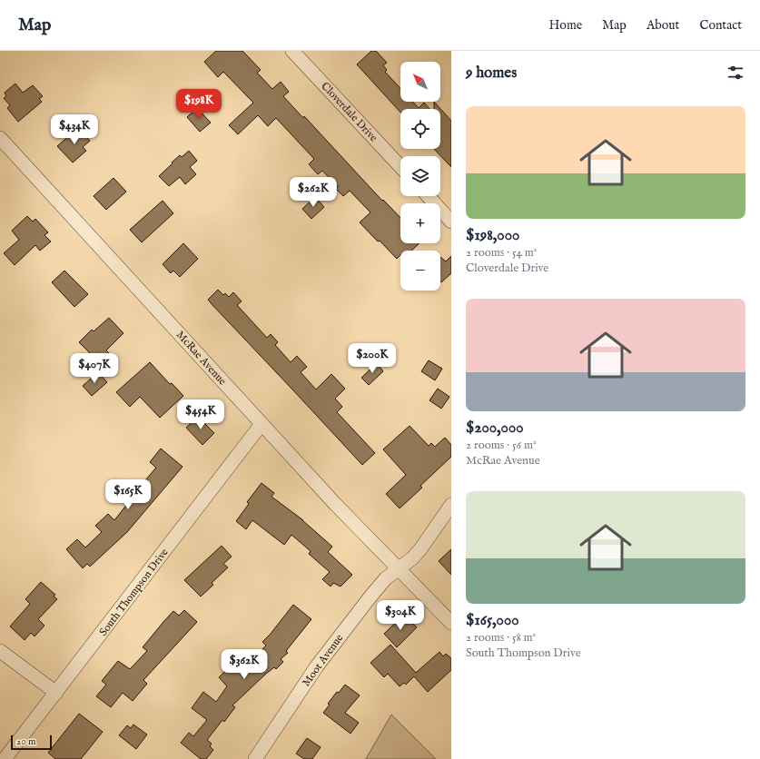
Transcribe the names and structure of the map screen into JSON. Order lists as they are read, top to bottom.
{
  "streets": {
    "street": [
      "Cloverdale Drive",
      "McRae Avenue",
      "South Thompson Drive",
      "Moot Avenue"
    ]
  },
  "crossings": [
    ["McRae Avenue", "South Thompson Drive"],
    ["McRae Avenue", "Moot Avenue"]
  ],
  "scale_bar": "20 m",
  "north": "top left",
  "page": {
    "header": "Map",
    "nav": [
      "Home",
      "Map",
      "About",
      "Contact"
    ],
    "heading": "9 homes",
    "map_buttons": ["+", "−"],
    "price": [
      "$198K",
      "$434K",
      "$262K",
      "$200K",
      "$407K",
      "$454K",
      "$165K",
      "$304K",
      "$362K"
    ],
    "list": [
      {
        "name": "$198,000",
        "note": "2 rooms · 54 m² · Cloverdale Drive"
      },
      {
        "name": "$200,000",
        "note": "2 rooms · 56 m² · McRae Avenue"
      },
      {
        "name": "$165,000",
        "note": "2 rooms · 58 m² · South Thompson Drive"
      }
    ],
    "scale": "20 m"
  }
}
